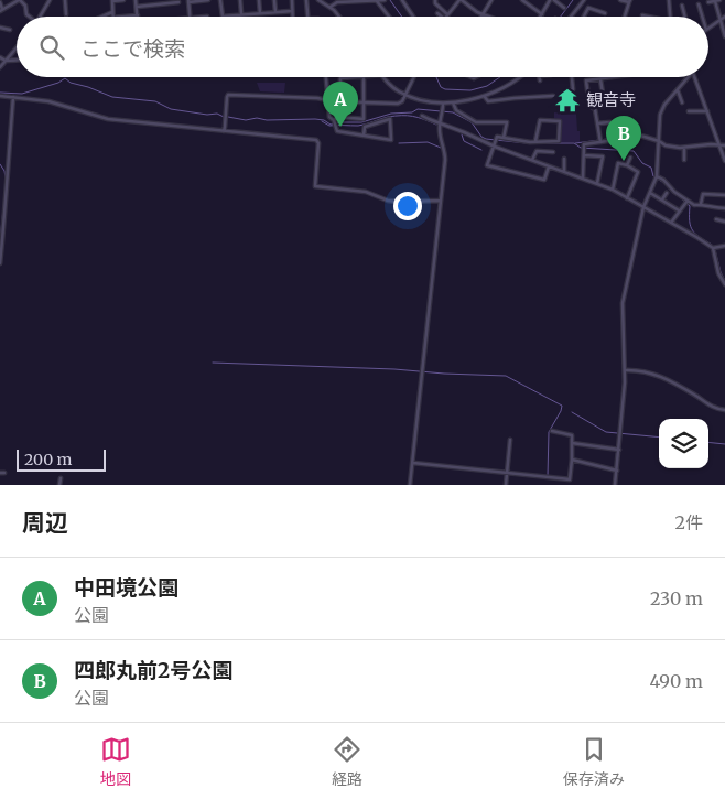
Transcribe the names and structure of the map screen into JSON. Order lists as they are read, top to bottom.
{
  "places": {
    "temple": ["観音寺"]
  },
  "scale_bar": "200 m",
  "page": {
    "search": "ここで検索",
    "pins": ["A", "B"],
    "scale": "200 m",
    "heading": ["周辺", "2件"],
    "list": [
      {
        "mark": "A",
        "name": "中田境公園",
        "note": "公園",
        "value": "230 m"
      },
      {
        "mark": "B",
        "name": "四郎丸前2号公園",
        "note": "公園",
        "value": "490 m"
      }
    ],
    "nav": ["地図", "経路", "保存済み"]
  }
}
